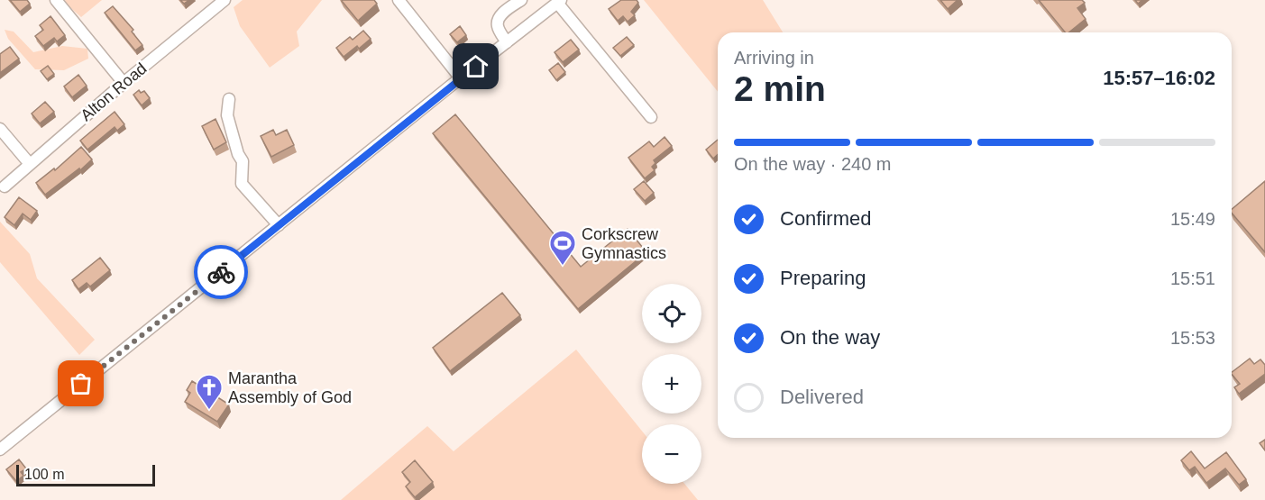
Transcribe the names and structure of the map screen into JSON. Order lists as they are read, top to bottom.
{
  "streets": {
    "street": ["Alton Road"]
  },
  "places": {
    "sports": ["Corkscrew Gymnastics"],
    "church": ["Marantha Assembly of God"]
  },
  "scale_bar": "100 m",
  "page": {
    "heading": ["2 min", "Arriving in", "15:57–16:02"],
    "bar": "On the way · 240 m",
    "list": [
      ["Confirmed", "15:49"],
      ["Preparing", "15:51"],
      ["On the way", "15:53"],
      "Delivered"
    ],
    "map_buttons": ["+", "−"],
    "scale": "100 m"
  }
}
